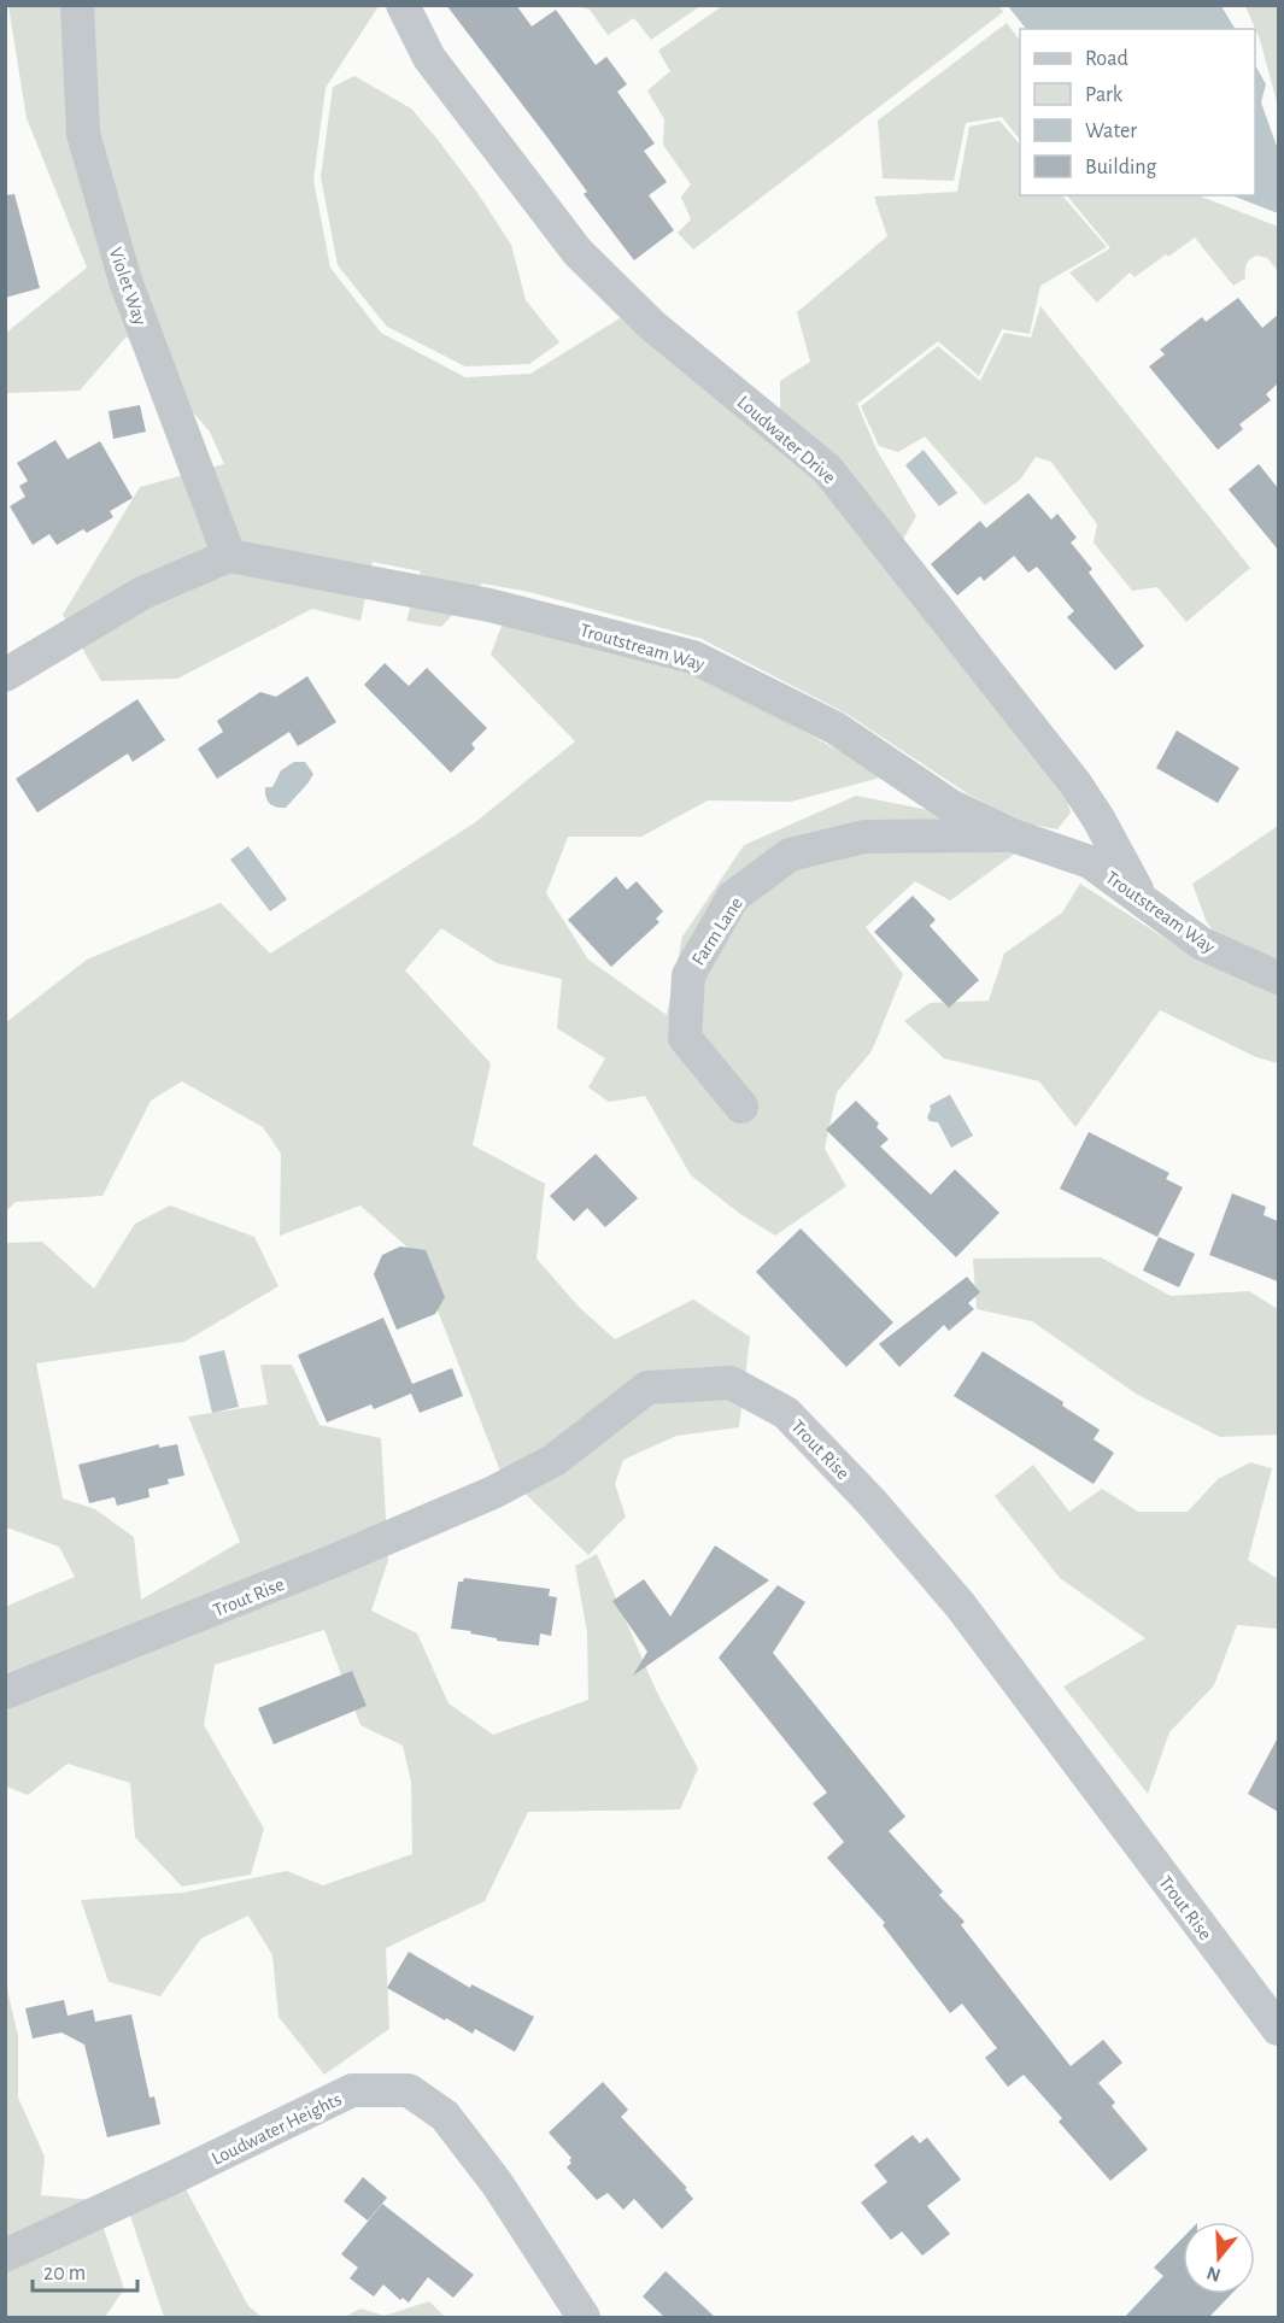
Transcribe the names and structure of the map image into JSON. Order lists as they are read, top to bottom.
{
  "streets": {
    "street": [
      "Violet Way",
      "Loudwater Drive",
      "Troutstream Way",
      "Farm Lane",
      "Trout Rise",
      "Loudwater Heights"
    ]
  },
  "crossings": [
    ["Violet Way", "Troutstream Way"],
    ["Loudwater Drive", "Troutstream Way"],
    ["Troutstream Way", "Farm Lane"]
  ],
  "legend": [
    "Road",
    "Park",
    "Water",
    "Building"
  ],
  "scale_bar": "20 m",
  "north": "bottom"
}
